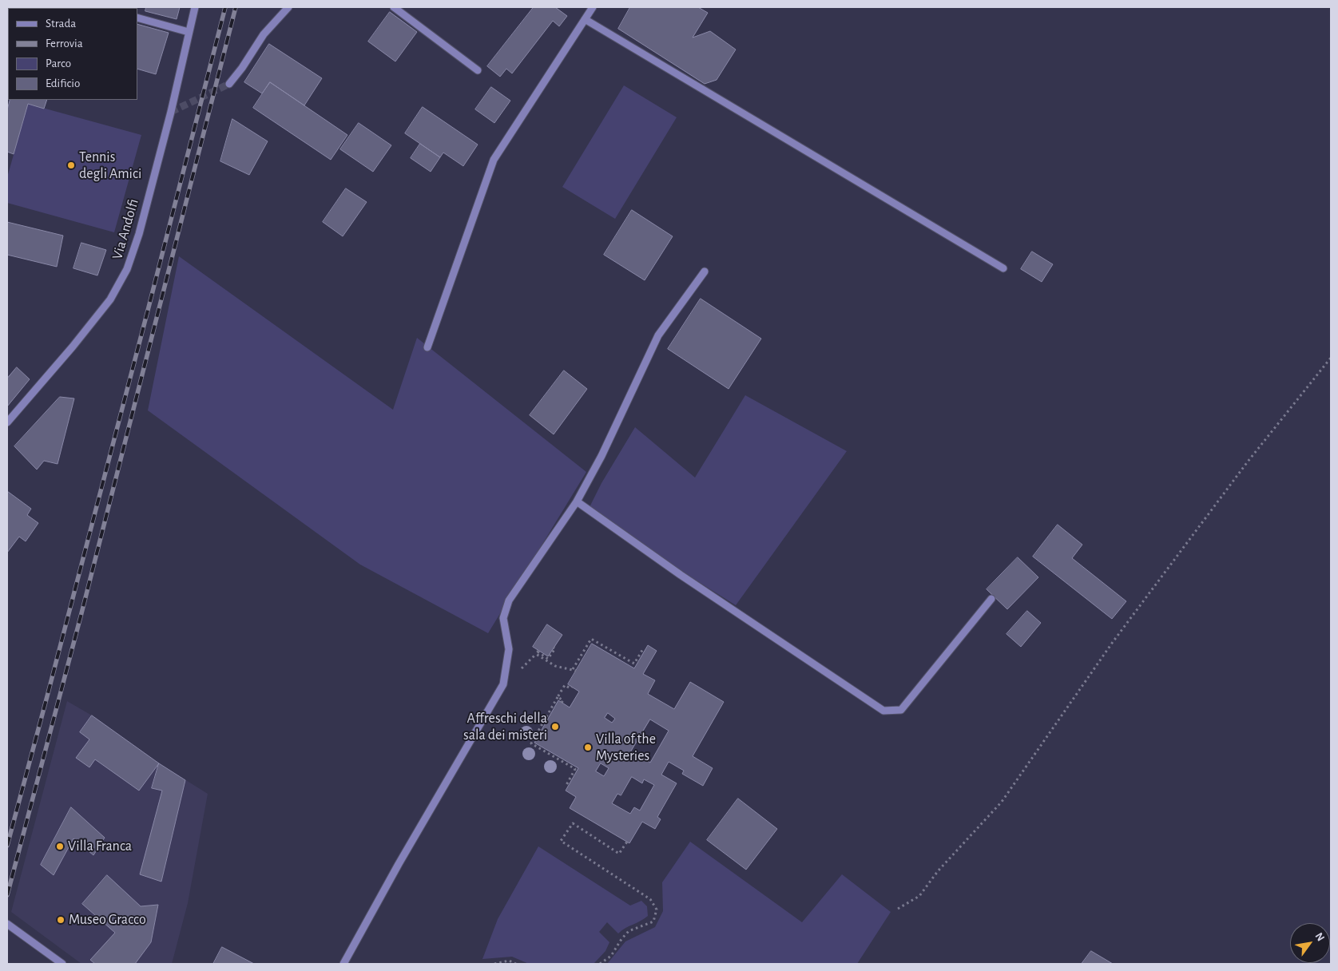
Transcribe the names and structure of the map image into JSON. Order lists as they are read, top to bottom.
{
  "streets": {
    "street": ["Via Andolfi"]
  },
  "places": [
    "Tennis degli Amici",
    "Affreschi della sala dei misteri",
    "Villa of the Mysteries",
    "Villa Franca",
    "Museo Gracco"
  ],
  "legend": [
    "Strada",
    "Ferrovia",
    "Parco",
    "Edificio"
  ],
  "north": "top right"
}
